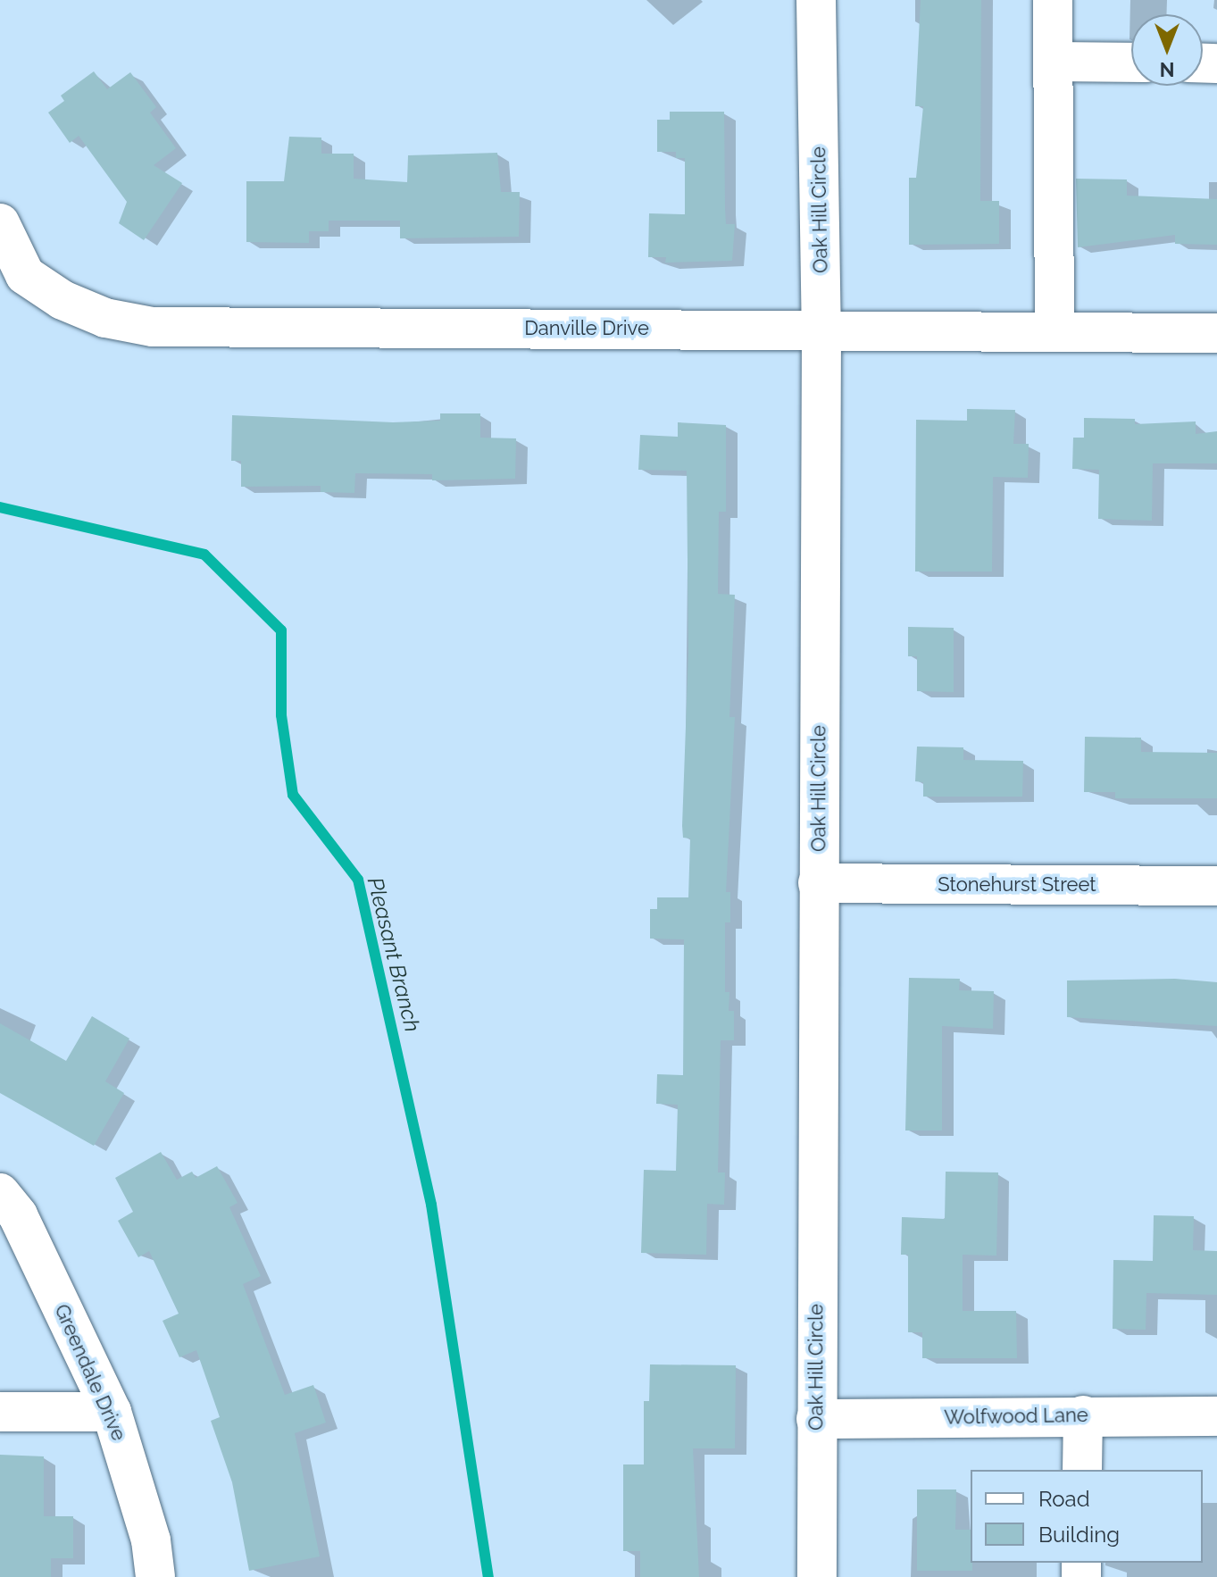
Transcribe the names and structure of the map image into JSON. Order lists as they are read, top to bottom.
{
  "streets": {
    "street": [
      "Oak Hill Circle",
      "Danville Drive",
      "Stonehurst Street",
      "Greendale Drive",
      "Wolfwood Lane"
    ]
  },
  "crossings": [
    ["Oak Hill Circle", "Danville Drive"],
    ["Oak Hill Circle", "Stonehurst Street"],
    ["Oak Hill Circle", "Wolfwood Lane"]
  ],
  "water": ["Pleasant Branch"],
  "legend": ["Road", "Building"],
  "north": "bottom"
}
